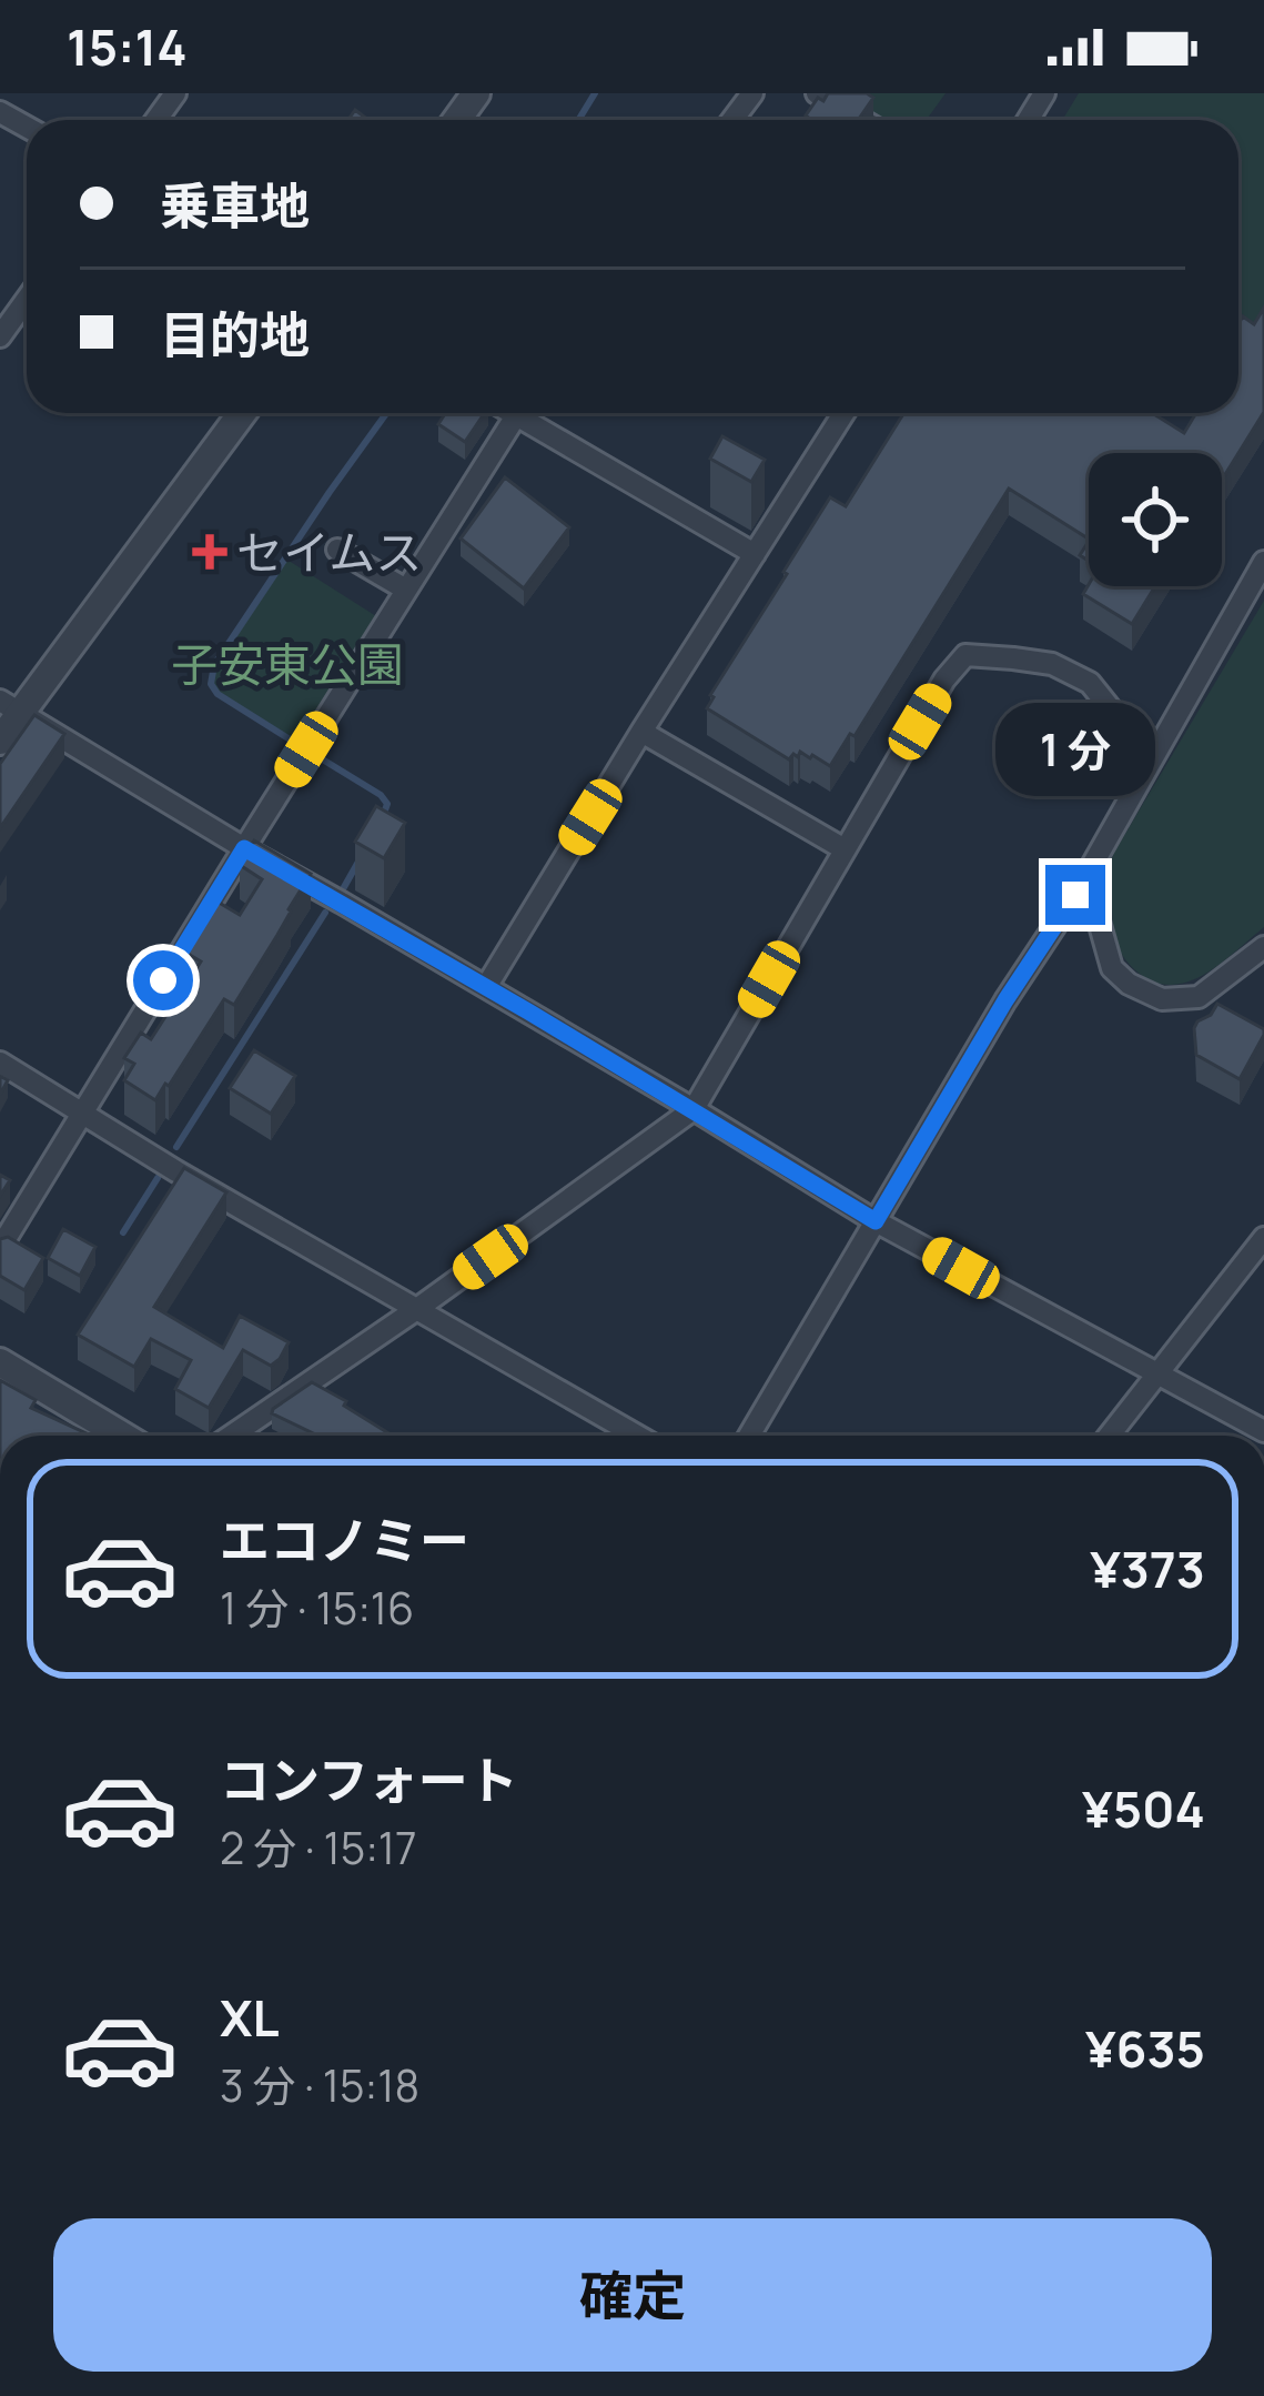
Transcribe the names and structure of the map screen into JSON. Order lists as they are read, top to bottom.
{
  "parks": ["子安東公園"],
  "places": {
    "health": ["セイムス"]
  },
  "page": {
    "status": "15:14",
    "banner": ["乗車地", "目的地"],
    "bubble": "1 分",
    "list": [
      {
        "name": "エコノミー",
        "note": "1 分 · 15:16",
        "value": "¥373"
      },
      {
        "name": "コンフォート",
        "note": "2 分 · 15:17",
        "value": "¥504"
      },
      {
        "name": "XL",
        "note": "3 分 · 15:18",
        "value": "¥635"
      }
    ],
    "buttons": "確定"
  }
}
